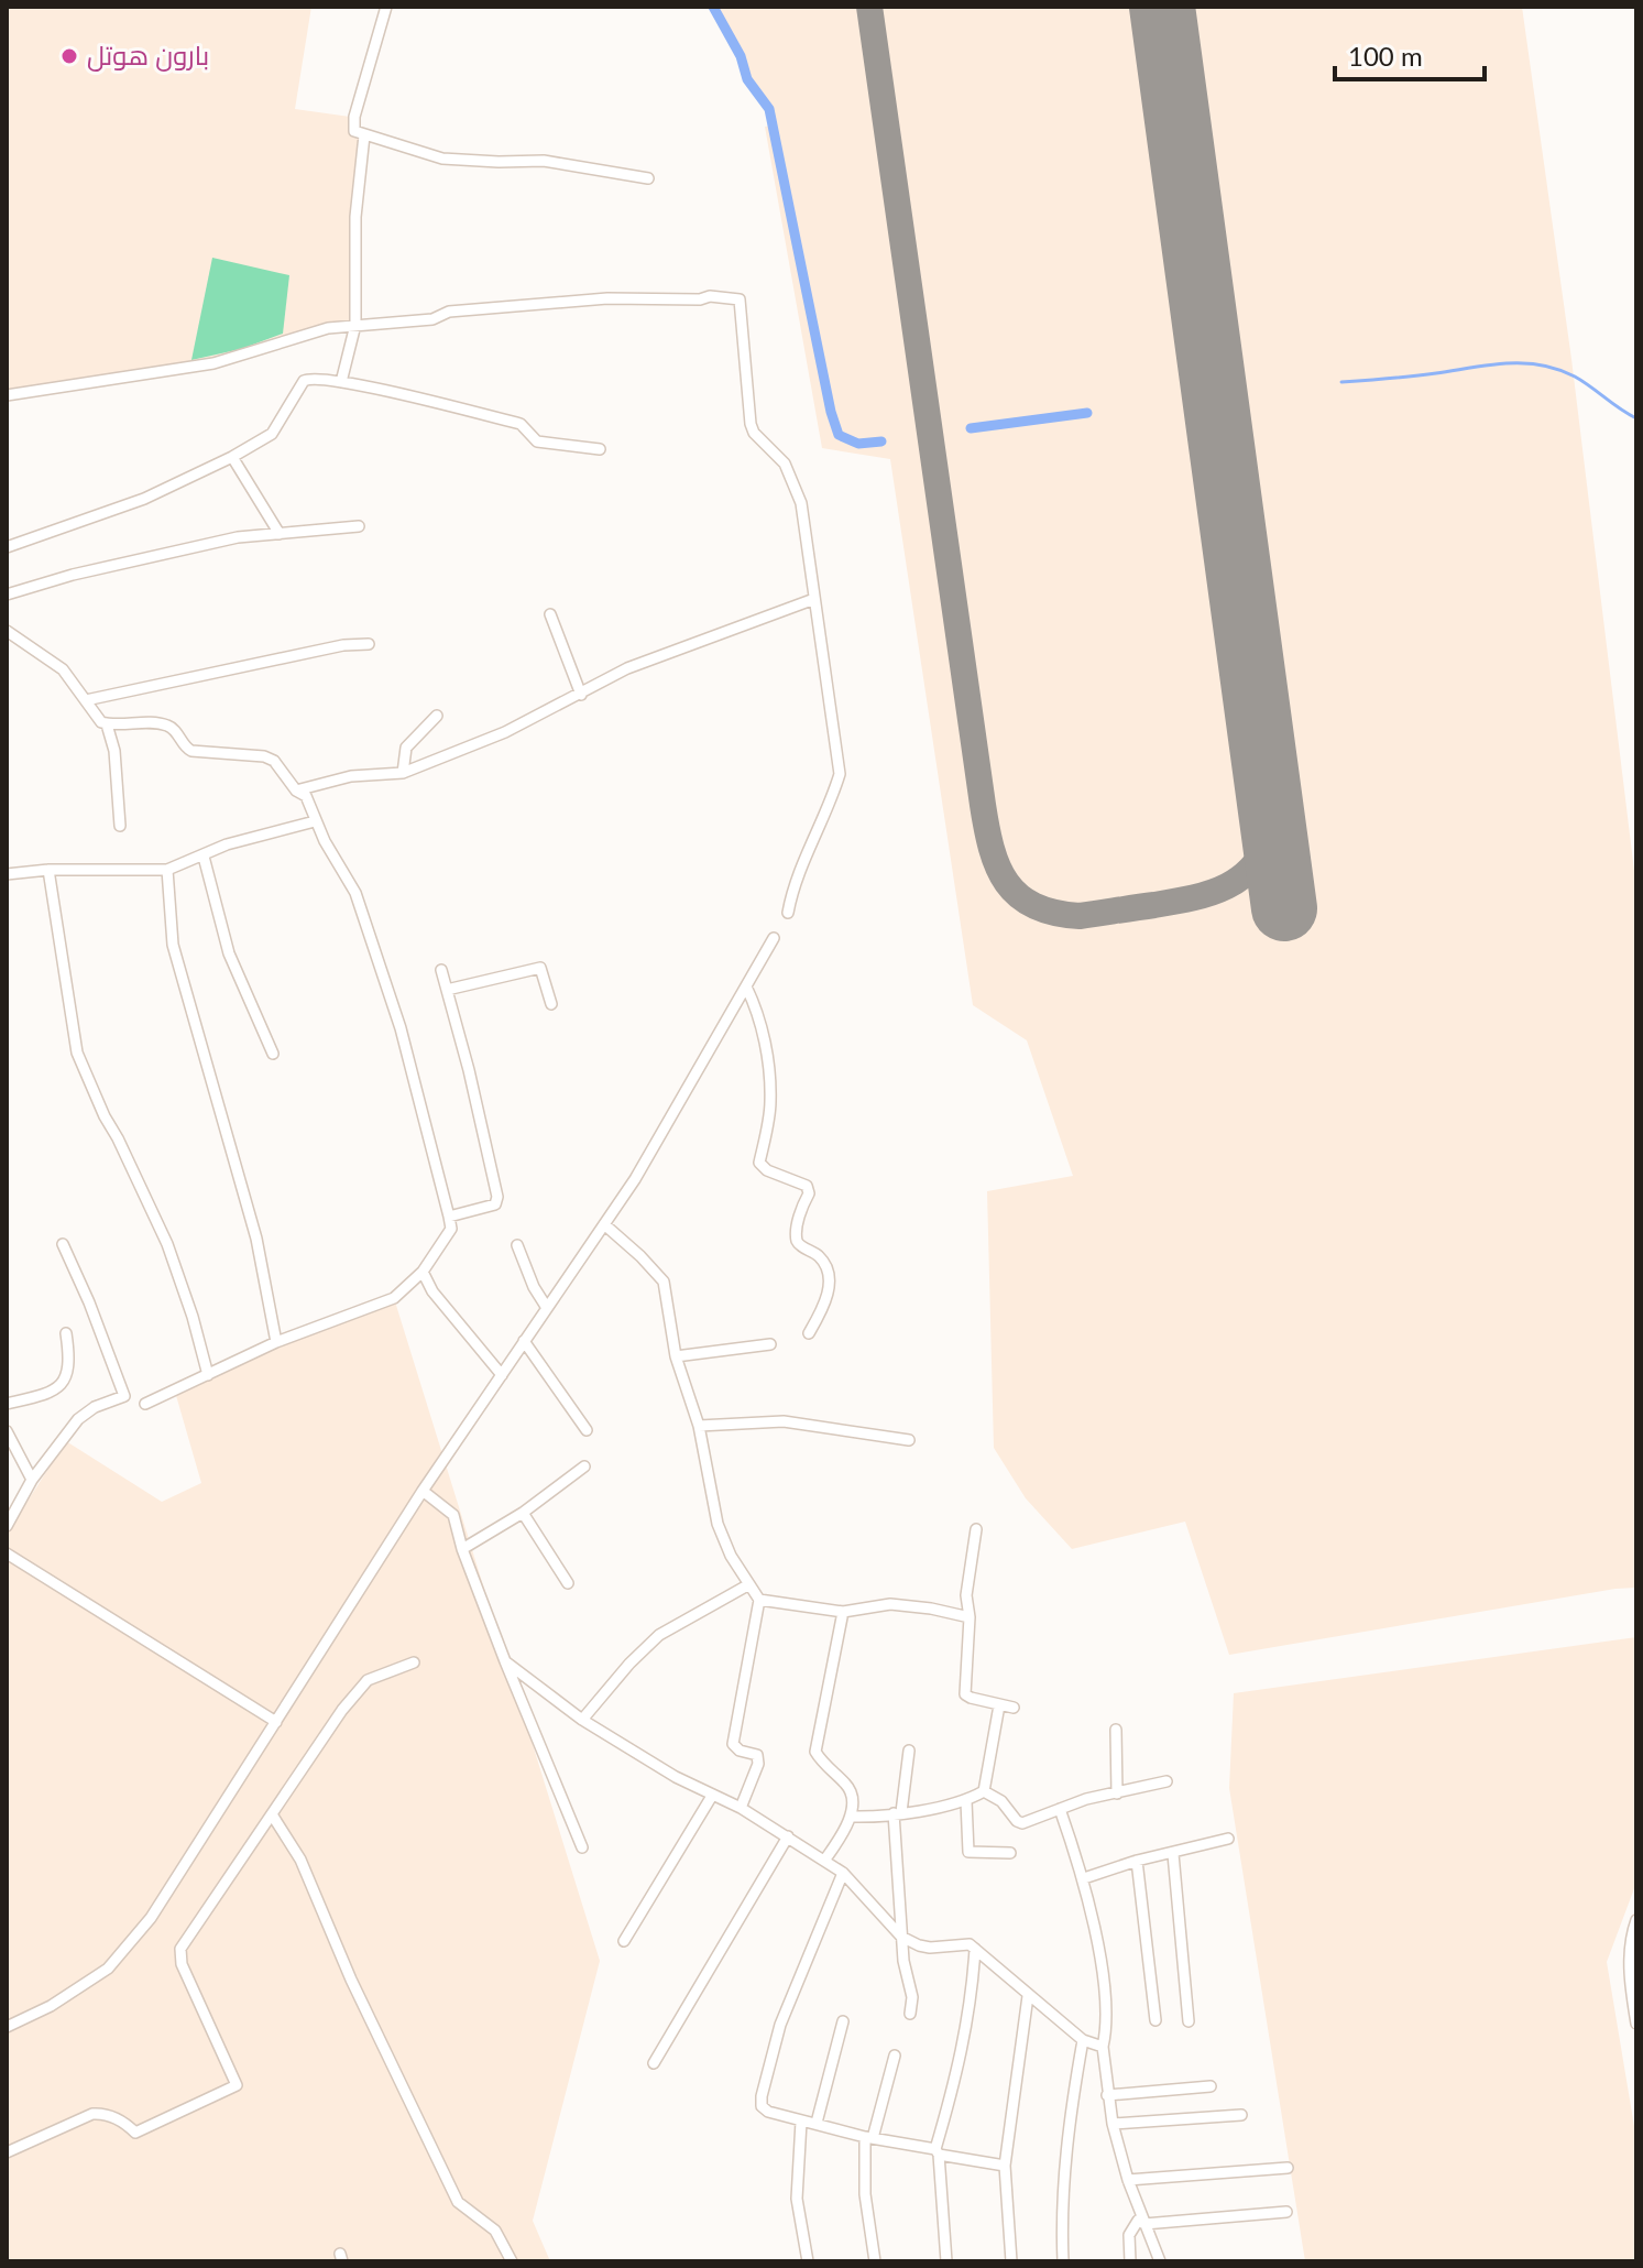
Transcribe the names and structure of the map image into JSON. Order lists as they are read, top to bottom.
{
  "places": ["بارون هوتل"],
  "scale_bar": "100 m"
}
